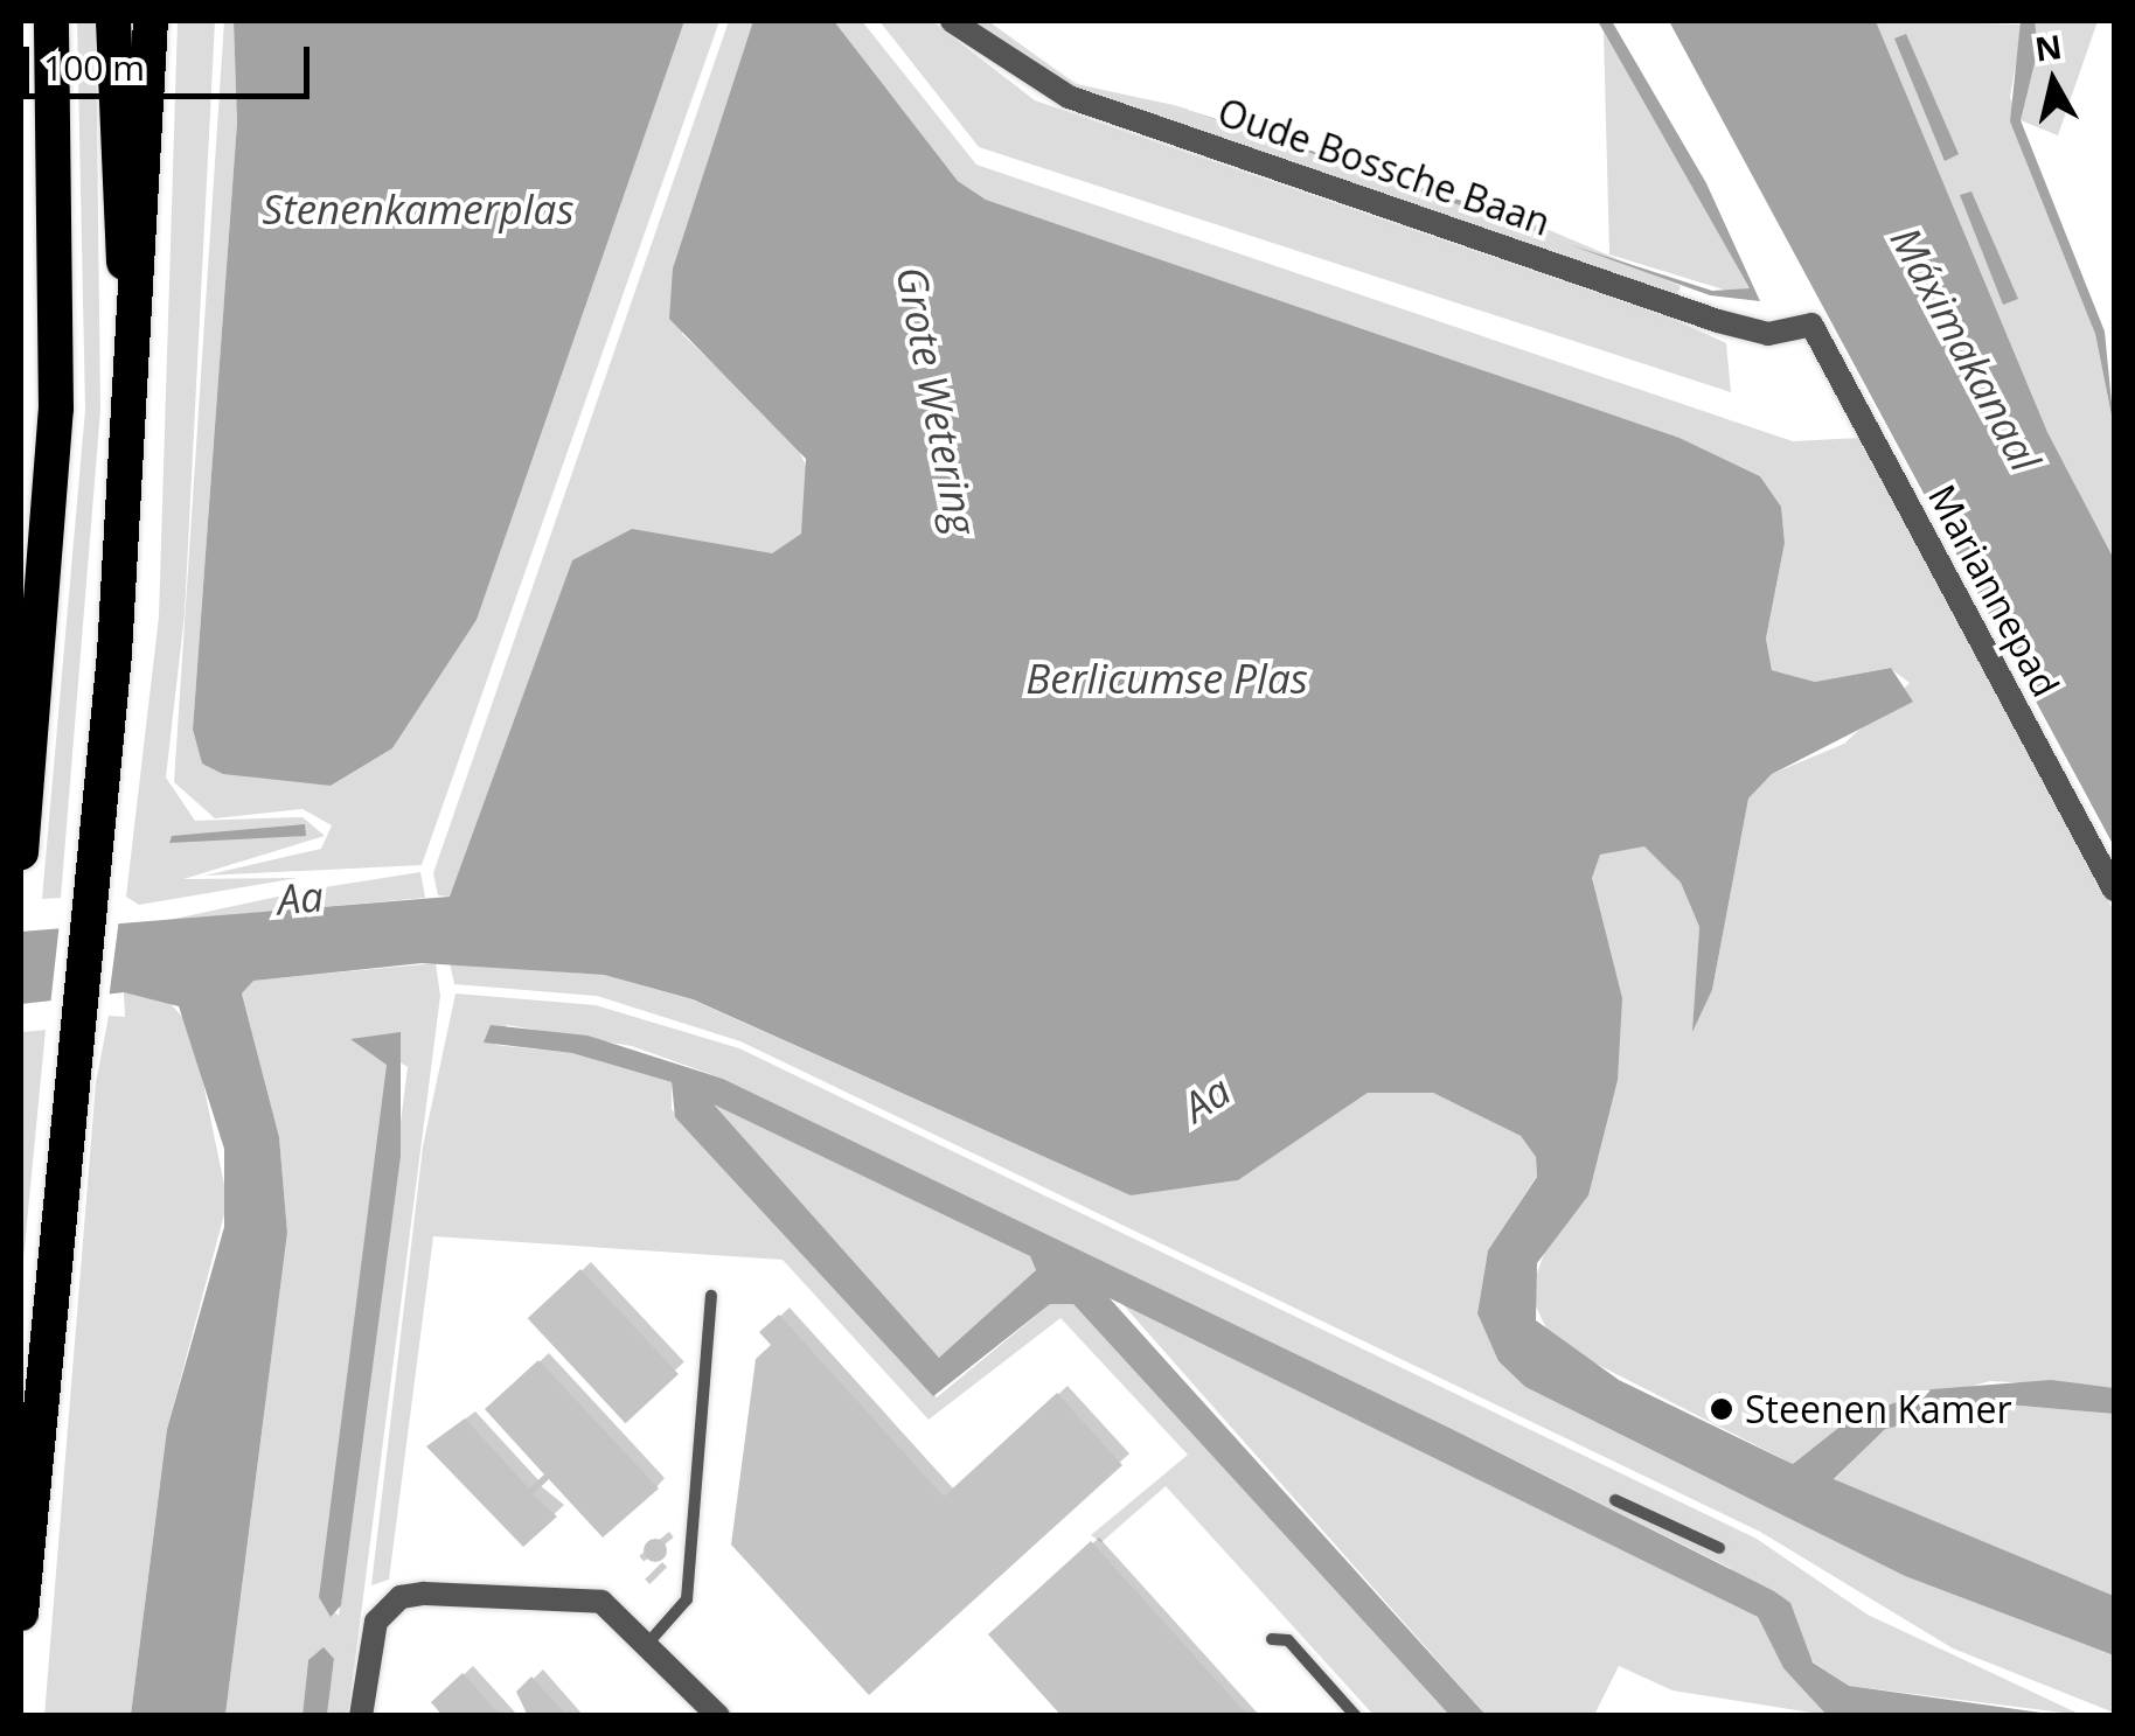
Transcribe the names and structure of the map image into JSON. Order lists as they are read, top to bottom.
{
  "streets": {
    "street": ["Oude Bossche Baan", "Mariannepad"]
  },
  "crossings": [
    ["Oude Bossche Baan", "Mariannepad"]
  ],
  "water": [
    "Stenenkamerplas",
    "Máximakanaal",
    "Grote Wetering",
    "Berlicumse Plas",
    "Aa"
  ],
  "places": ["Steenen Kamer"],
  "scale_bar": "100 m",
  "north": "top"
}
